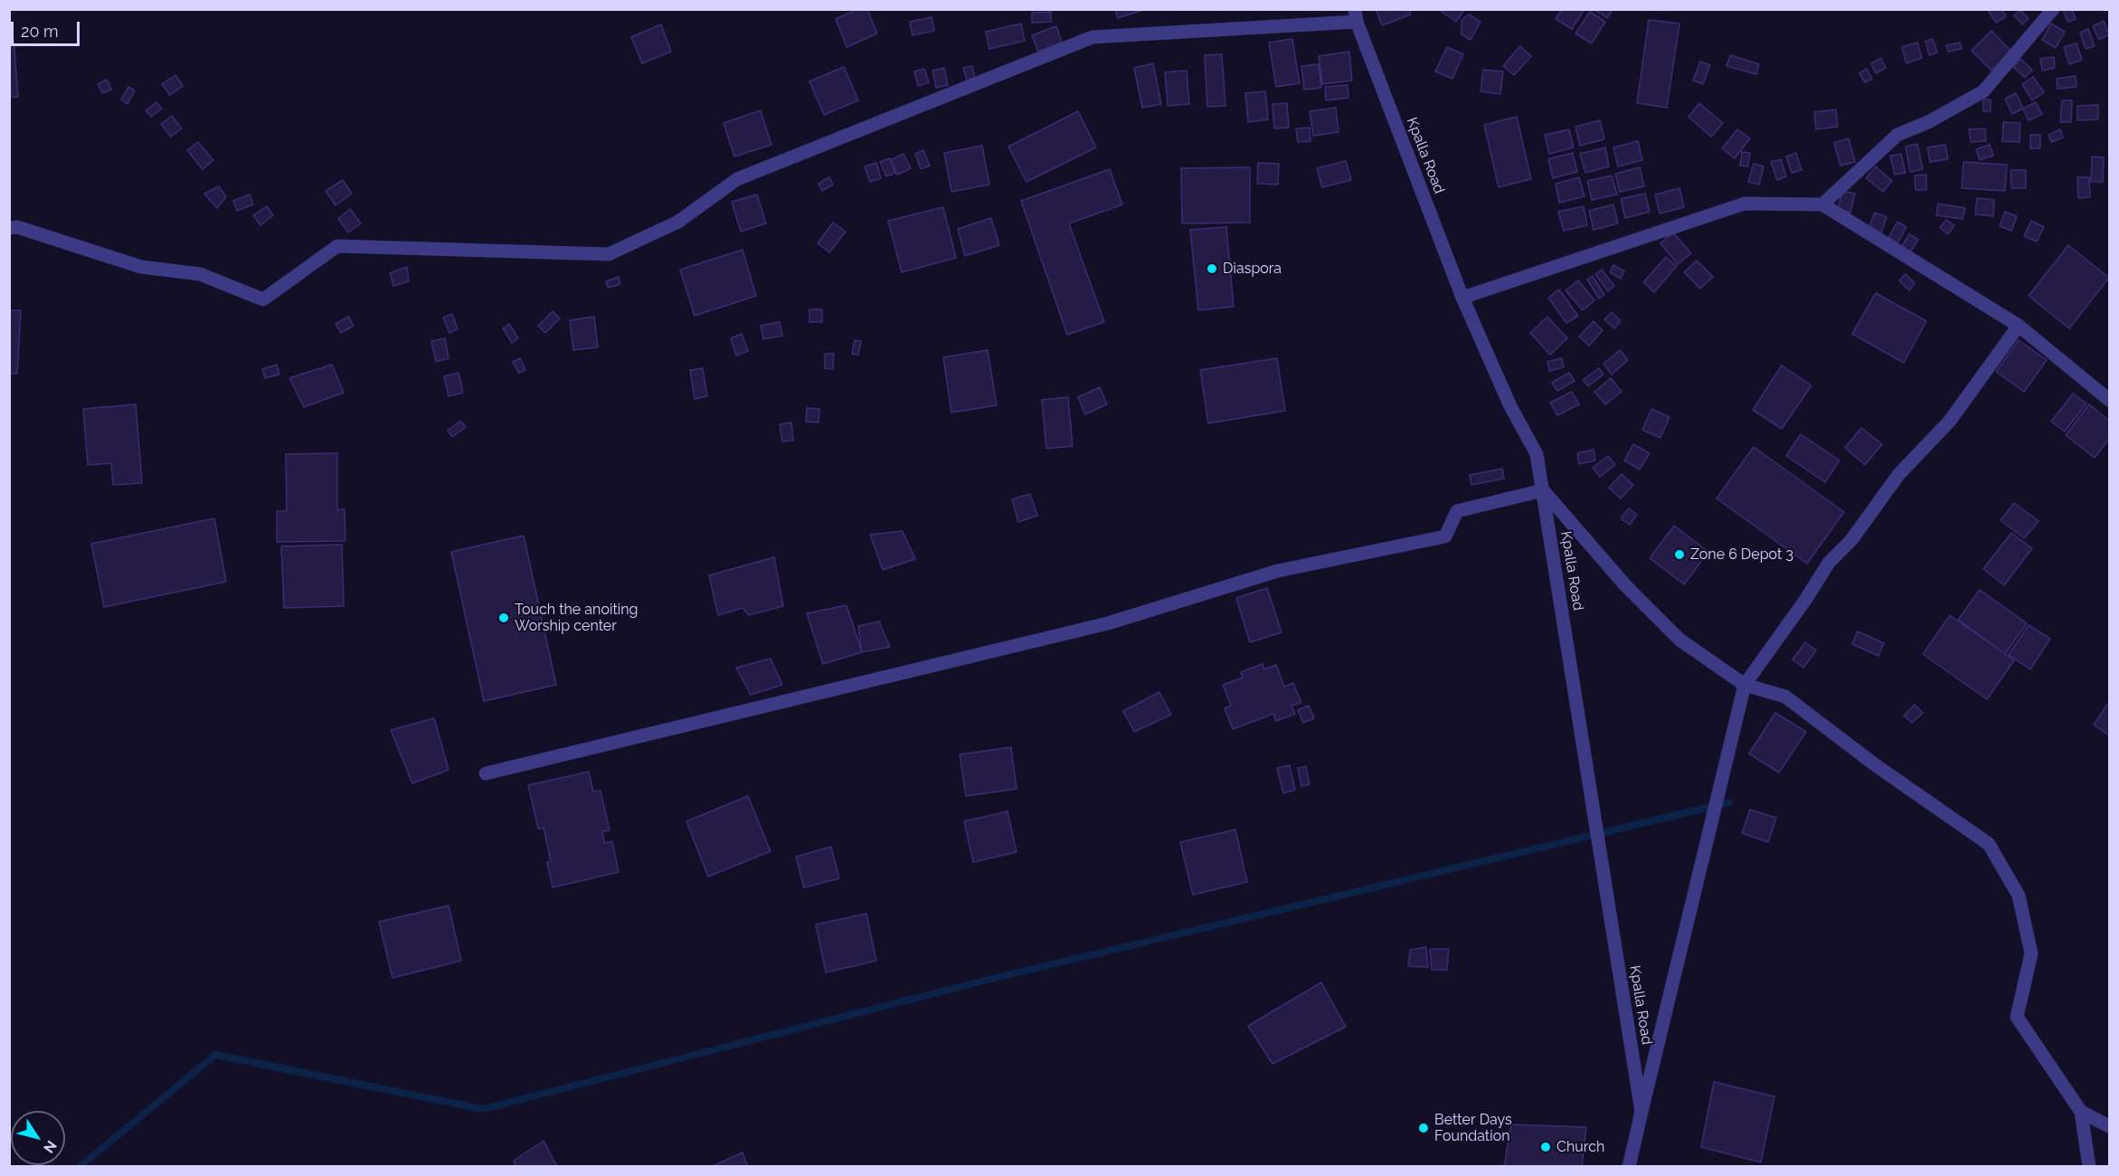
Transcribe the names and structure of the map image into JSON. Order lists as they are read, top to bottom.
{
  "streets": {
    "street": ["Kpalla Road"]
  },
  "places": [
    "Diaspora",
    "Zone 6 Depot 3",
    "Touch the anoiting Worship center",
    "Better Days Foundation",
    "Church"
  ],
  "scale_bar": "20 m",
  "north": "bottom right"
}
